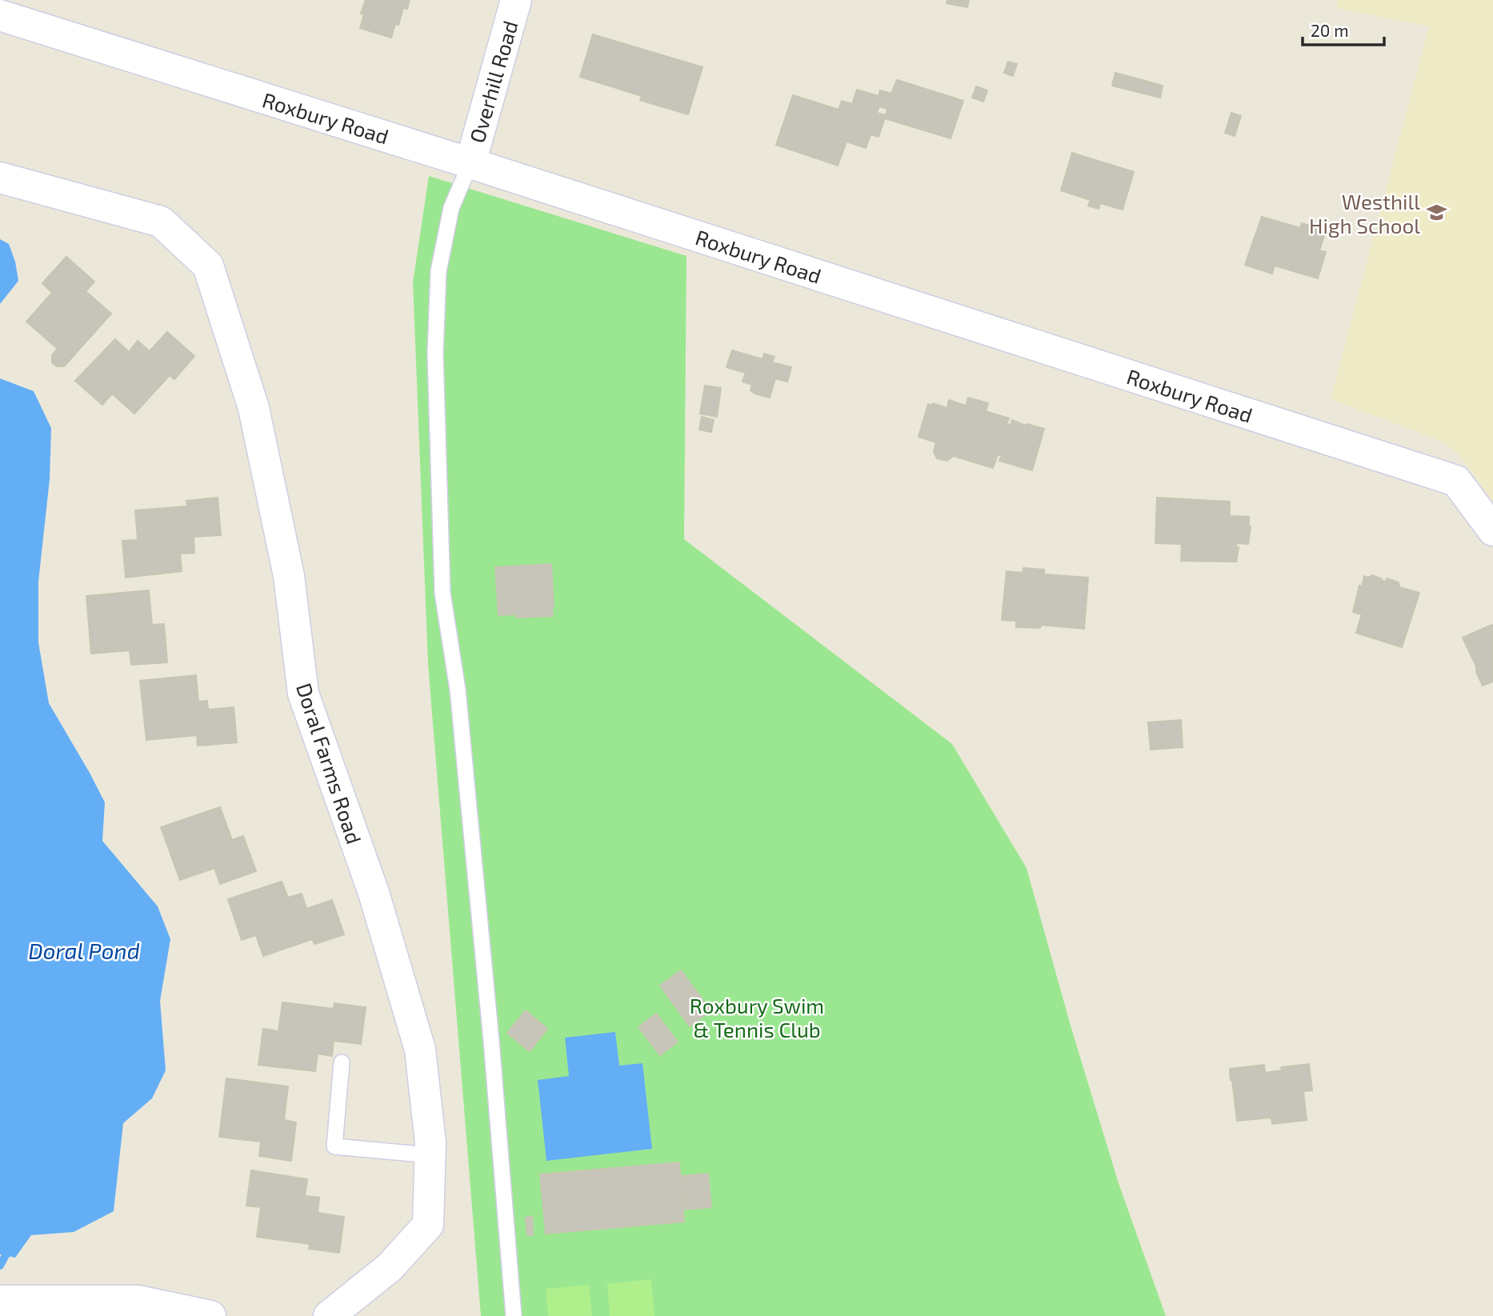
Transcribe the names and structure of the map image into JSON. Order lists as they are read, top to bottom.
{
  "streets": {
    "street": ["Overhill Road", "Roxbury Road", "Doral Farms Road"]
  },
  "crossings": [
    ["Overhill Road", "Roxbury Road"]
  ],
  "water": ["Doral Pond"],
  "parks": ["Roxbury Swim & Tennis Club"],
  "places": {
    "school or university": ["Westhill High School"]
  },
  "scale_bar": "20 m"
}
